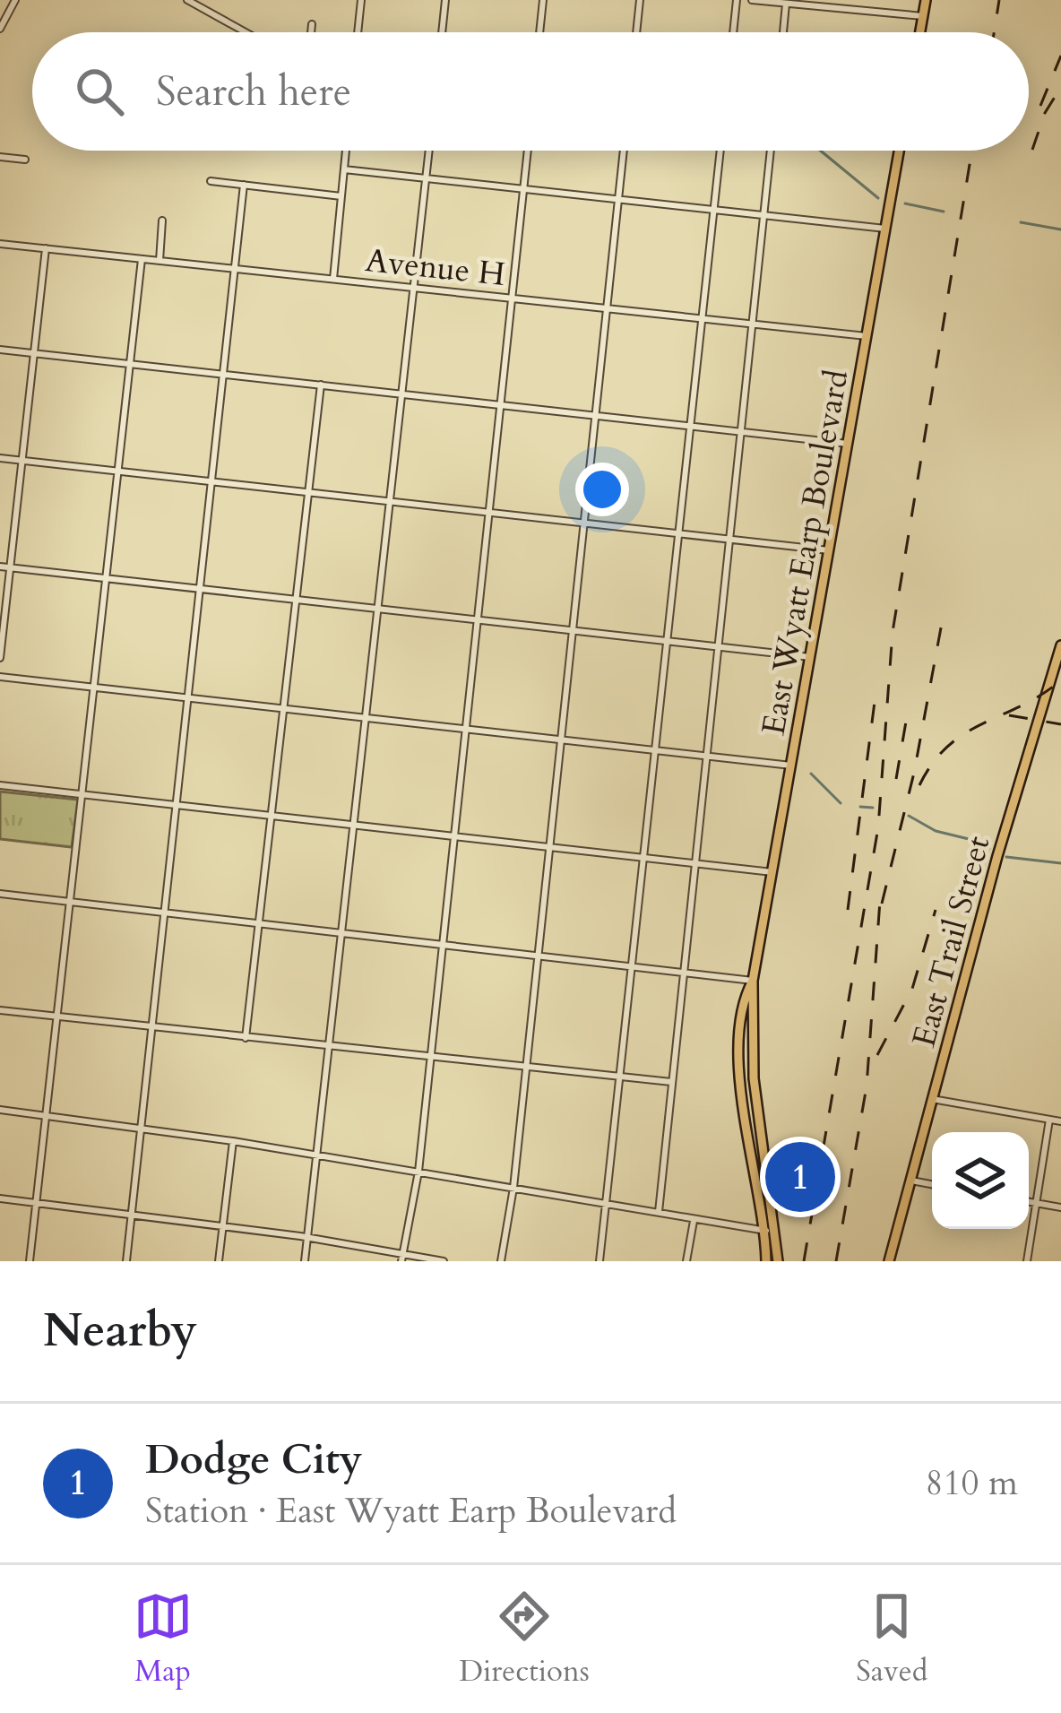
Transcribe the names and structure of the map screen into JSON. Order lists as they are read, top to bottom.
{
  "streets": {
    "main road": ["East Wyatt Earp Boulevard", "East Trail Street"],
    "street": ["Avenue H"]
  },
  "crossings": [
    ["Avenue H", "East Wyatt Earp Boulevard"]
  ],
  "page": {
    "search": "Search here",
    "pins": "1",
    "heading": "Nearby",
    "list": [
      {
        "mark": "1",
        "name": "Dodge City",
        "note": "Station · East Wyatt Earp Boulevard",
        "value": "810 m"
      }
    ],
    "nav": ["Map", "Directions", "Saved"]
  }
}
